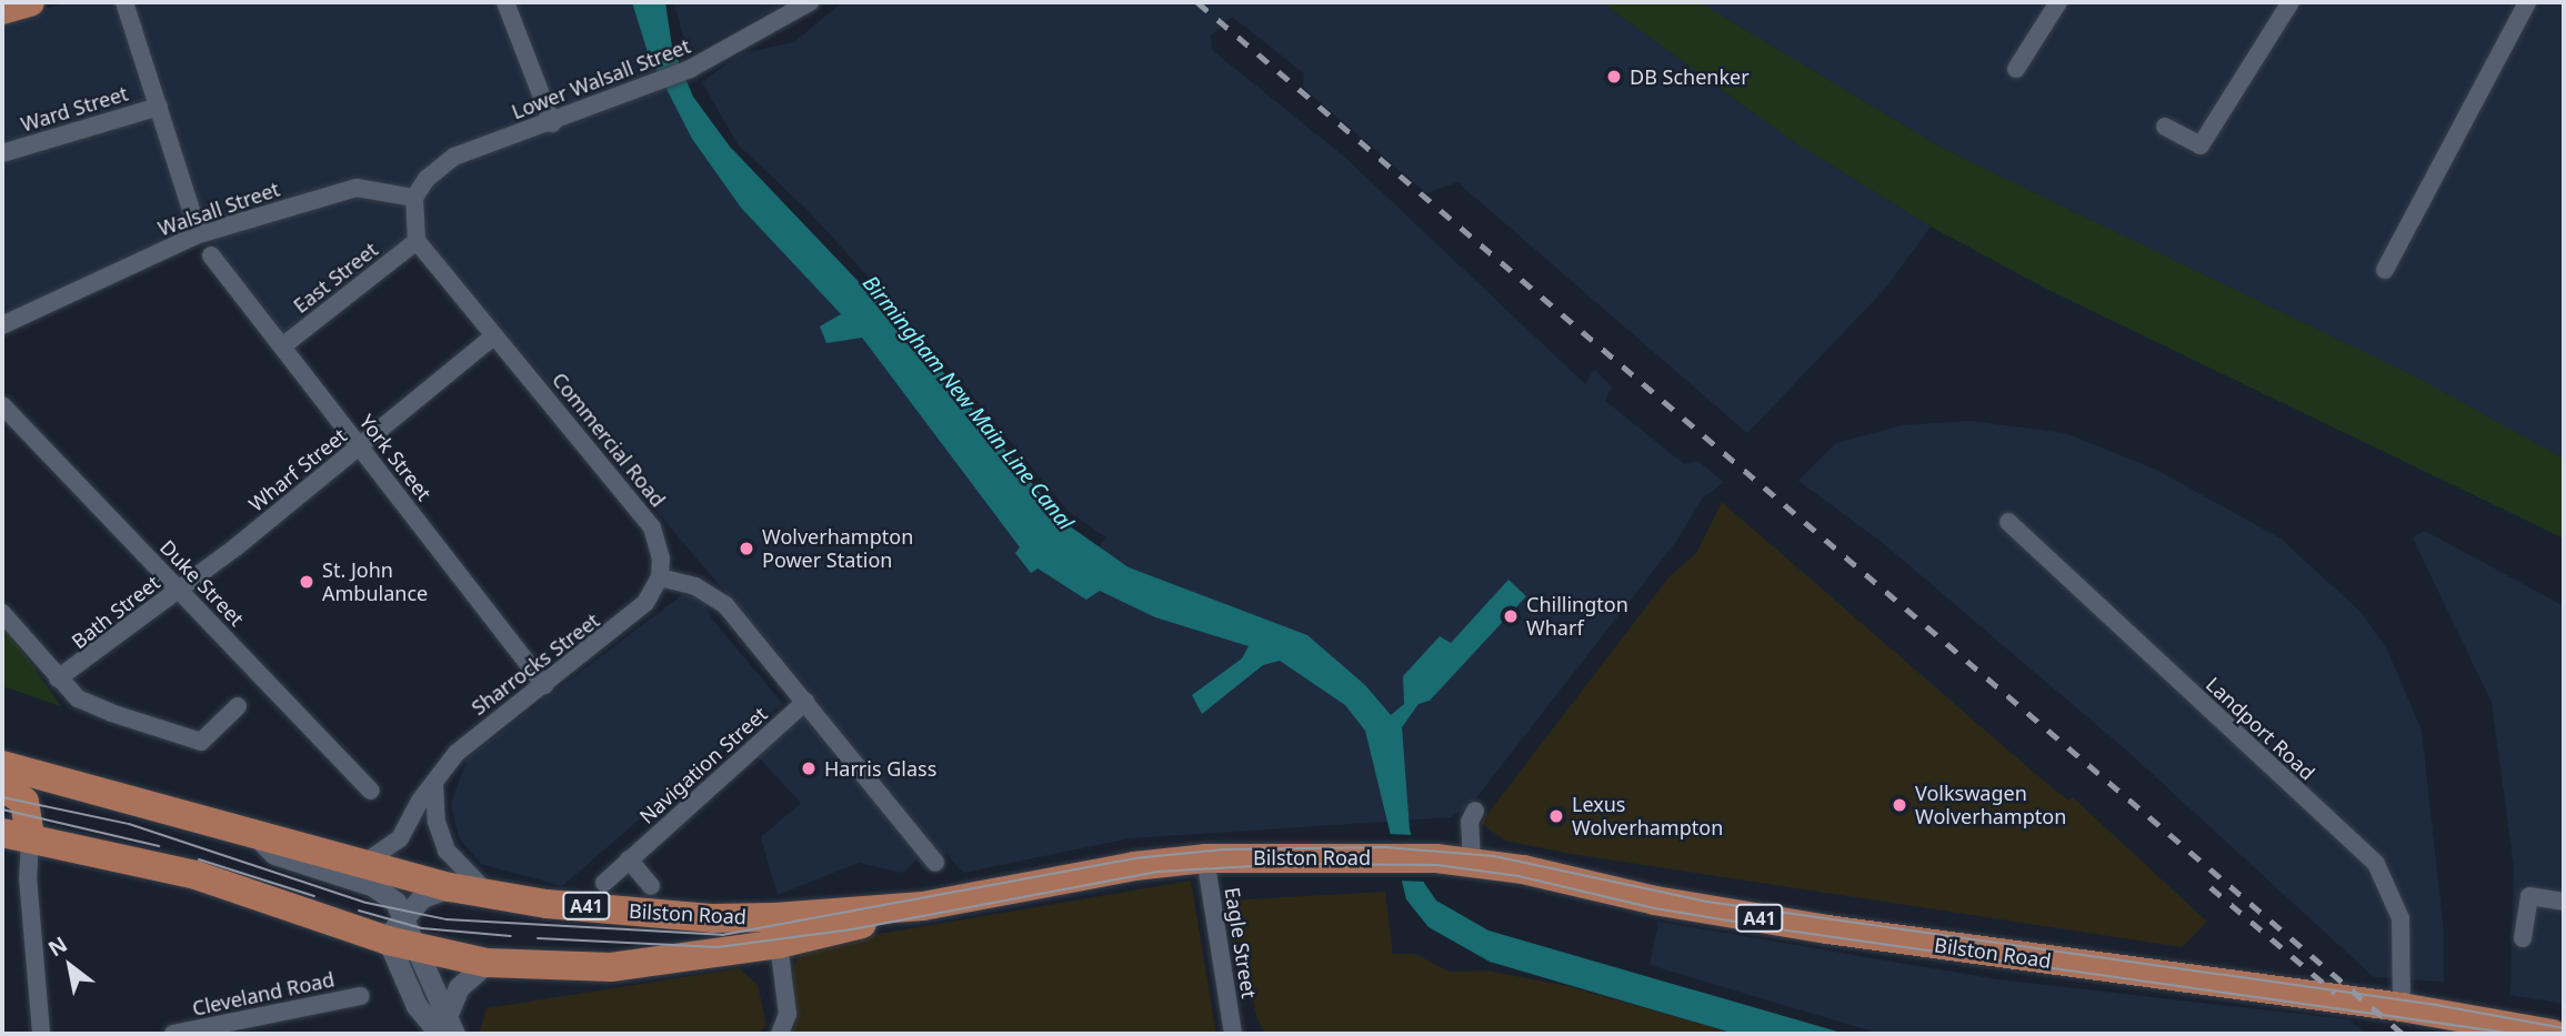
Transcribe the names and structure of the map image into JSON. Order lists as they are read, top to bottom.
{
  "streets": {
    "highway": ["Bilston Road", "A41"],
    "street": [
      "Lower Walsall Street",
      "Ward Street",
      "Walsall Street",
      "East Street",
      "Commercial Road",
      "York Street",
      "Wharf Street",
      "Duke Street",
      "Bath Street",
      "Sharrocks Street",
      "Landport Road",
      "Navigation Street",
      "Eagle Street",
      "Cleveland Road"
    ]
  },
  "crossings": [
    ["Lower Walsall Street", "Walsall Street"],
    ["East Street", "Commercial Road"],
    ["East Street", "York Street"],
    ["Commercial Road", "Wharf Street"],
    ["Commercial Road", "Sharrocks Street"],
    ["York Street", "Wharf Street"],
    ["York Street", "Sharrocks Street"],
    ["Wharf Street", "Bath Street"],
    ["Duke Street", "Bath Street"],
    ["Sharrocks Street", "Bilston Road"],
    ["Landport Road", "Bilston Road"],
    ["Bilston Road", "Eagle Street"]
  ],
  "water": ["Birmingham New Main Line Canal"],
  "places": [
    "DB Schenker",
    "Wolverhampton Power Station",
    "St. John Ambulance",
    "Chillington Wharf",
    "Harris Glass",
    "Volkswagen Wolverhampton",
    "Lexus Wolverhampton"
  ],
  "north": "top left"
}
